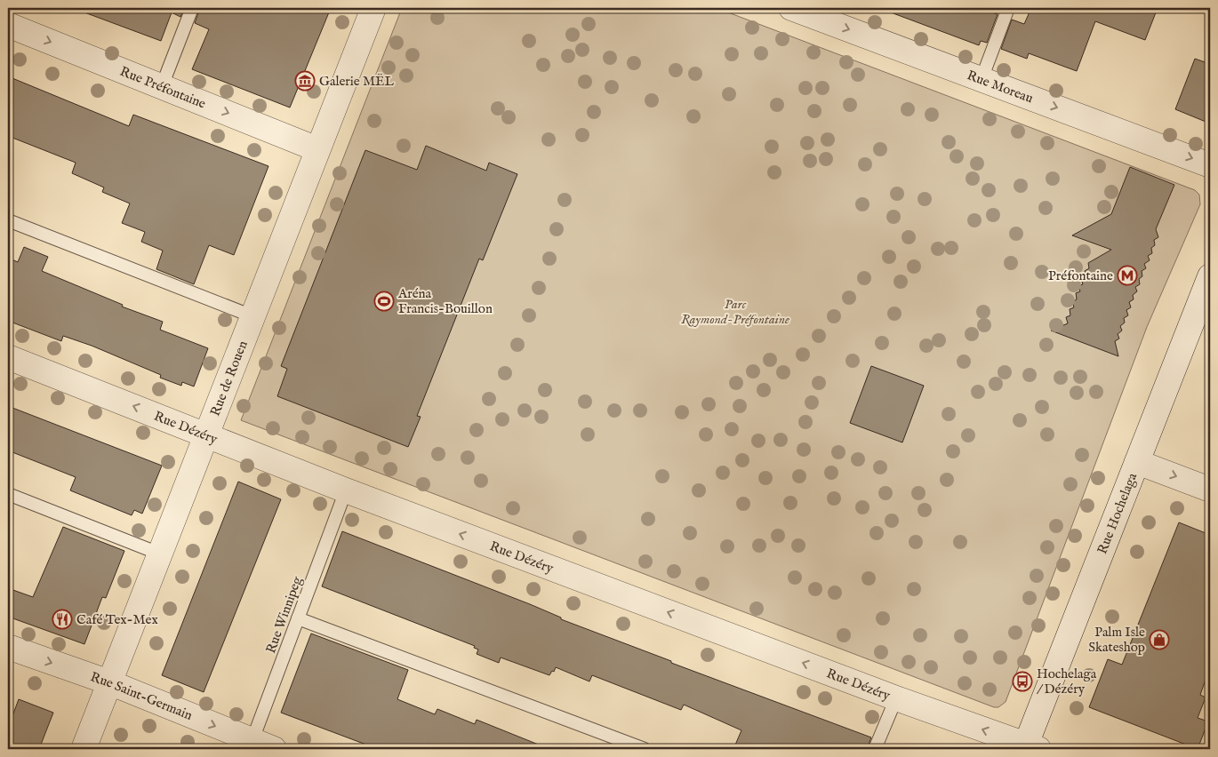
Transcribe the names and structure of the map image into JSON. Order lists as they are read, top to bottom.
{
  "streets": {
    "street": [
      "Rue Moreau",
      "Rue Préfontaine",
      "Rue de Rouen",
      "Rue Dézéry",
      "Rue Hochelaga",
      "Rue Saint-Germain"
    ],
    "lane": ["Rue Winnipeg"]
  },
  "crossings": [
    ["Rue Préfontaine", "Rue de Rouen"],
    ["Rue de Rouen", "Rue Dézéry"],
    ["Rue de Rouen", "Rue Saint-Germain"],
    ["Rue Dézéry", "Rue Hochelaga"],
    ["Rue Dézéry", "Rue Winnipeg"],
    ["Rue Winnipeg", "Rue Saint-Germain"]
  ],
  "one_way": [
    "Rue Moreau",
    "Rue Préfontaine",
    "Rue Dézéry",
    "Rue Saint-Germain"
  ],
  "parks": ["Parc Raymond-Préfontaine"],
  "places": {
    "museum": ["Galerie MËL"],
    "metro station": ["Préfontaine"],
    "sports": ["Aréna Francis-Bouillon"],
    "restaurant": ["Café Tex-Mex"],
    "shop": ["Palm Isle Skateshop"],
    "bus stop": ["Hochelaga / Dézéry"]
  }
}
